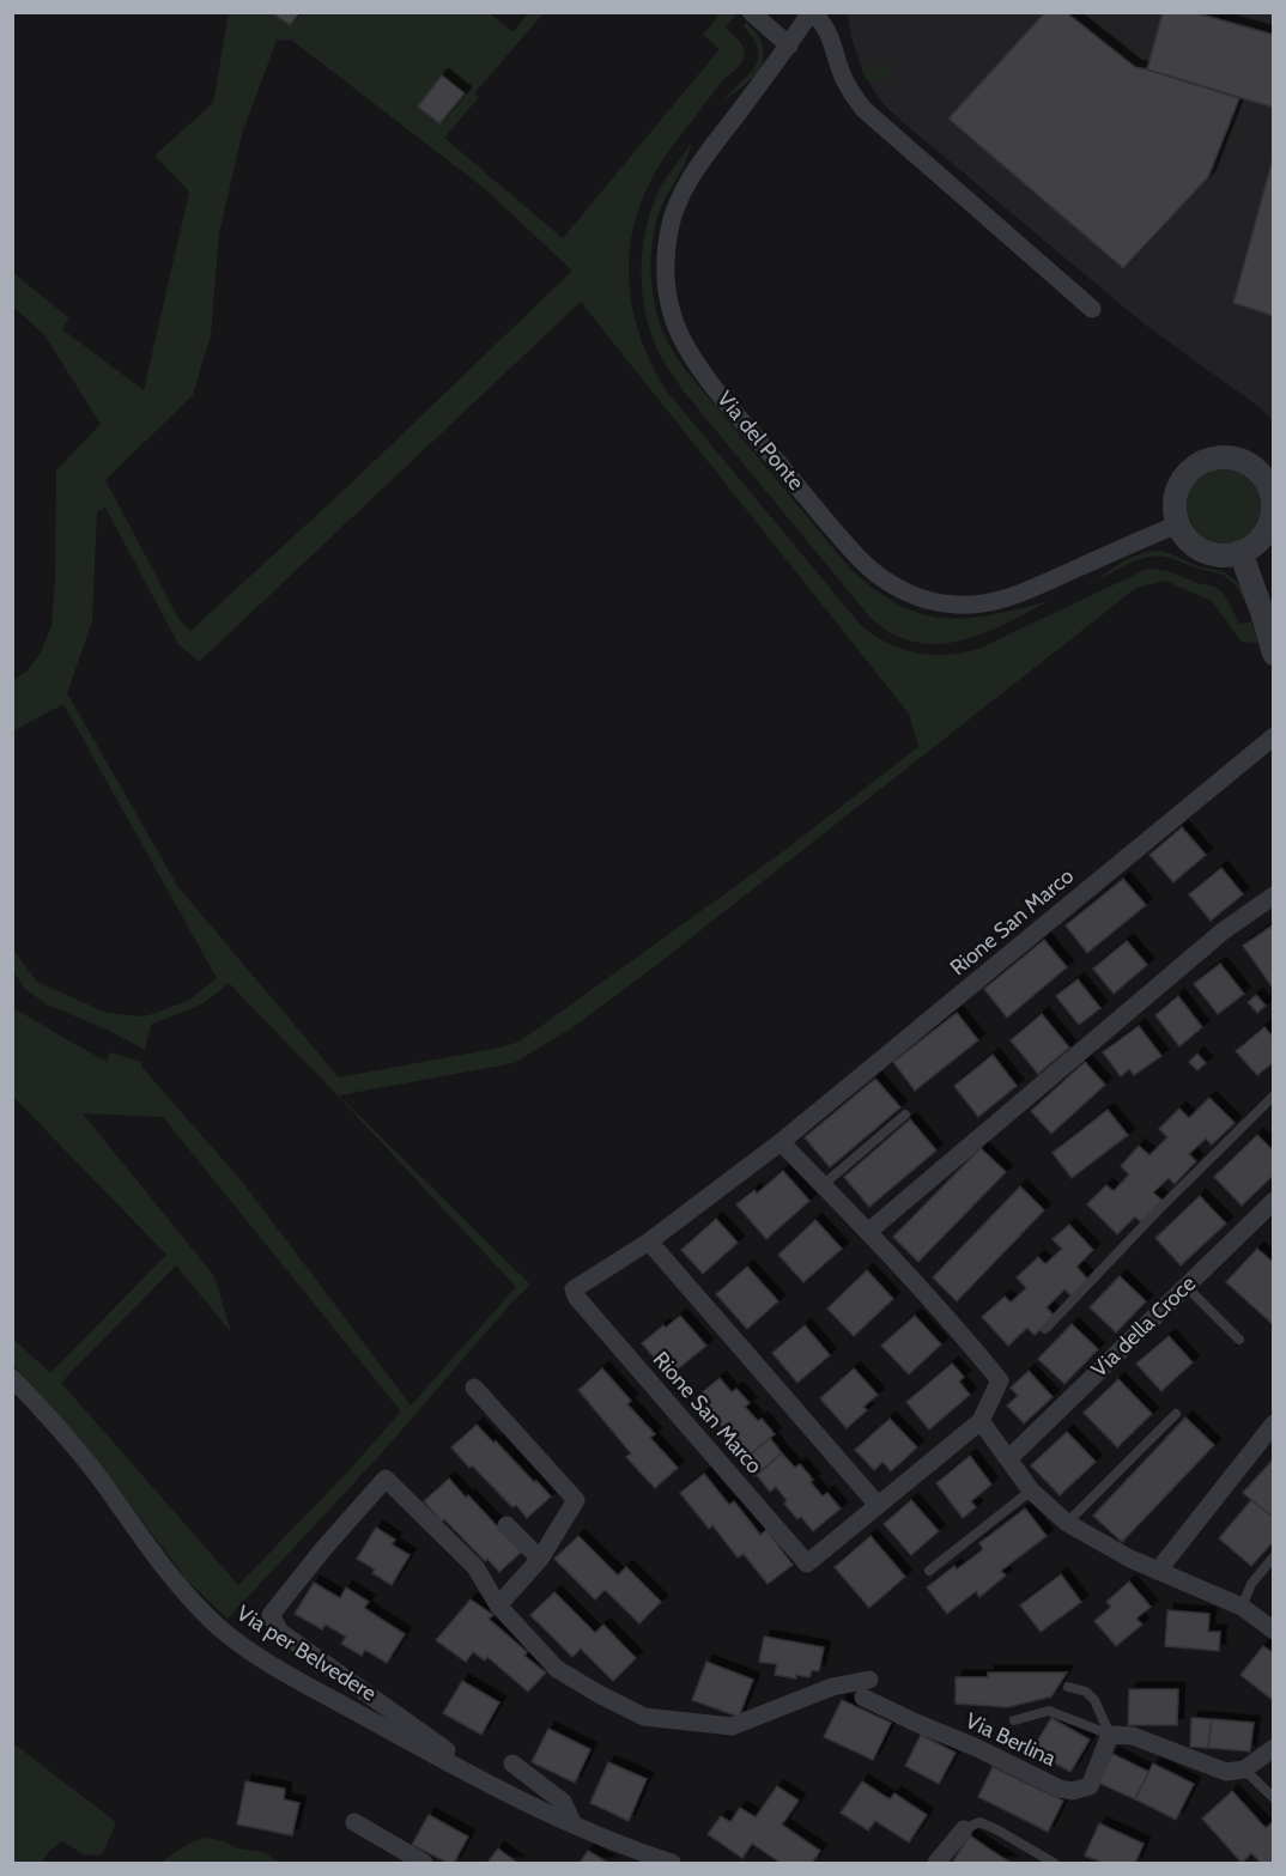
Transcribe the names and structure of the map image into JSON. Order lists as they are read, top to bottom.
{
  "streets": {
    "street": [
      "Via del Ponte",
      "Rione San Marco",
      "Via della Croce",
      "Via per Belvedere",
      "Via Berlina"
    ]
  },
  "crossings": [
    ["Via per Belvedere", "Via Berlina"]
  ]
}
